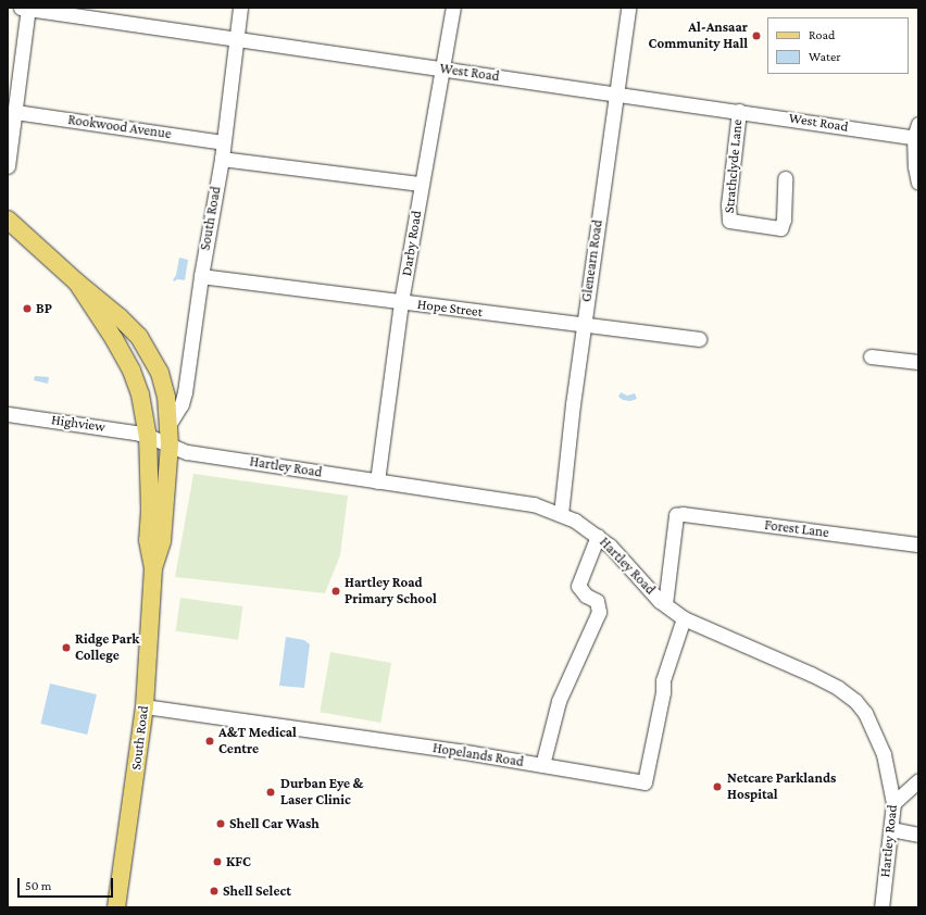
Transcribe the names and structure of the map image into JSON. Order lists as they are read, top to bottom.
{
  "streets": {
    "main road": ["South Road"],
    "street": [
      "West Road",
      "Rookwood Avenue",
      "Strathclyde Lane",
      "Darby Road",
      "Glenearn Road",
      "Hope Street",
      "Highview",
      "Hartley Road",
      "Forest Lane",
      "Hopelands Road"
    ]
  },
  "crossings": [
    ["West Road", "Strathclyde Lane"],
    ["West Road", "South Road"],
    ["West Road", "Darby Road"],
    ["West Road", "Glenearn Road"],
    ["Rookwood Avenue", "South Road"],
    ["South Road", "Hope Street"],
    ["South Road", "Highview"],
    ["South Road", "Hartley Road"],
    ["South Road", "Hopelands Road"],
    ["Darby Road", "Hope Street"],
    ["Darby Road", "Hartley Road"],
    ["Glenearn Road", "Hope Street"],
    ["Glenearn Road", "Hartley Road"],
    ["Highview", "Hartley Road"],
    ["Hartley Road", "Forest Lane"],
    ["Hartley Road", "Hopelands Road"]
  ],
  "places": [
    "Al-Ansaar Community Hall",
    "BP",
    "Hartley Road Primary School",
    "Ridge Park College",
    "A&T Medical Centre",
    "Netcare Parklands Hospital",
    "Durban Eye & Laser Clinic",
    "Shell Car Wash",
    "KFC",
    "Shell Select"
  ],
  "legend": ["Road", "Water"],
  "scale_bar": "50 m"
}
